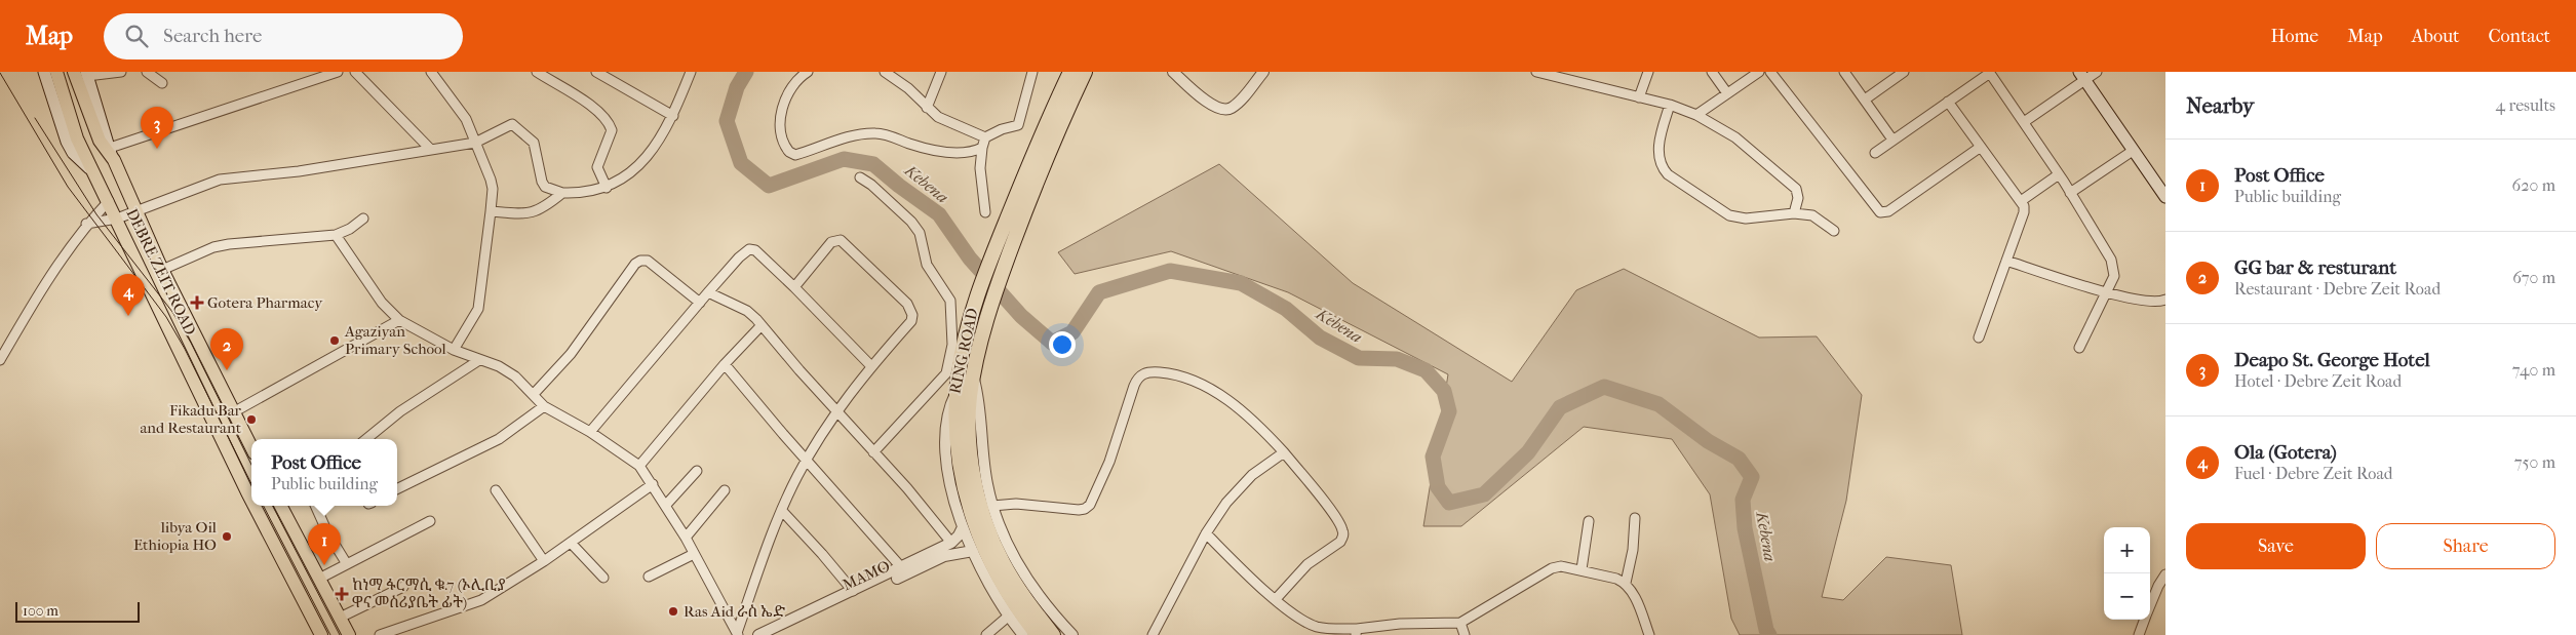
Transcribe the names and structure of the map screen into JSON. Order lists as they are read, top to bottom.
{
  "streets": {
    "highway": ["RING ROAD"],
    "main road": ["DEBRE ZEIT ROAD"],
    "street": ["MAMO"]
  },
  "water": ["Kebena"],
  "places": {
    "health": ["Gotera Pharmacy", "ከነማ ፋርማሲ ቁ.7 (ኦሊቢያ ዋና መስሪያቤት ፊት)"],
    "other": [
      "Agaziyan Primary School",
      "Fikadu Bar and Restaurant",
      "libya Oil Ethiopia HO",
      "Ras Aid ራስ ኤድ"
    ]
  },
  "scale_bar": "100 m",
  "page": {
    "header": "Map",
    "search": "Search here",
    "nav": [
      "Home",
      "Map",
      "About",
      "Contact"
    ],
    "heading": ["Nearby", "4 results"],
    "pins": [
      "3",
      "4",
      "2",
      "1"
    ],
    "list": [
      {
        "mark": "1",
        "name": "Post Office",
        "note": "Public building",
        "value": "620 m"
      },
      {
        "mark": "2",
        "name": "GG bar & resturant",
        "note": "Restaurant · Debre Zeit Road",
        "value": "670 m"
      },
      {
        "mark": "3",
        "name": "Deapo St. George Hotel",
        "note": "Hotel · Debre Zeit Road",
        "value": "740 m"
      },
      {
        "mark": "4",
        "name": "Ola (Gotera)",
        "note": "Fuel · Debre Zeit Road",
        "value": "750 m"
      }
    ],
    "popup": ["Post Office", "Public building"],
    "buttons": ["Save", "Share"],
    "map_buttons": ["+", "−"],
    "scale": "100 m"
  }
}
